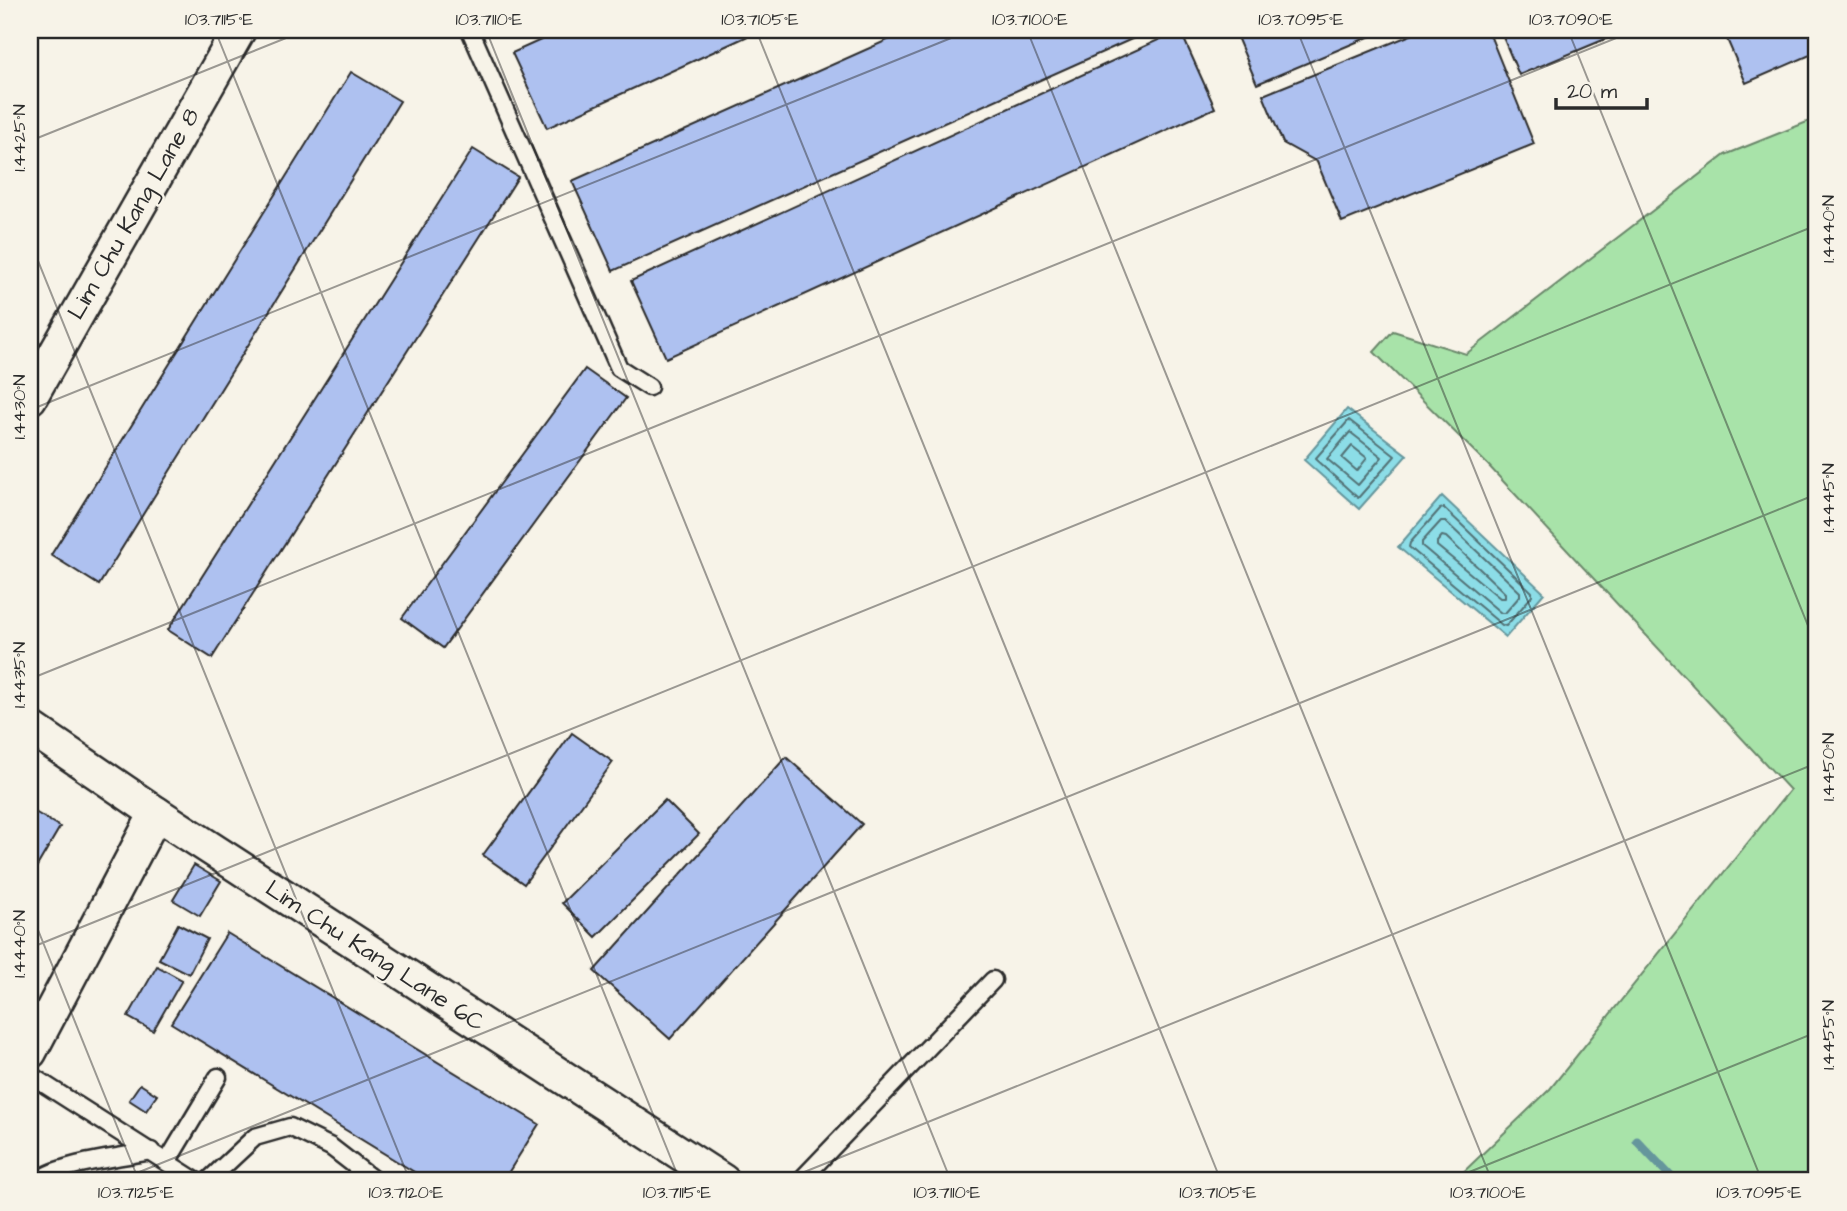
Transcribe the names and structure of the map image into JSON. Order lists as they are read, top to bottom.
{
  "streets": {
    "street": ["Lim Chu Kang Lane 8", "Lim Chu Kang Lane 6C"]
  },
  "scale_bar": "20 m",
  "coordinates": [
    "103.7115°E",
    "103.7110°E",
    "103.7105°E",
    "103.7100°E",
    "103.7095°E",
    "103.7090°E",
    "1.4425°N",
    "1.4440°N",
    "1.4430°N",
    "1.4445°N",
    "1.4435°N",
    "1.4450°N",
    "1.4455°N",
    "103.7125°E",
    "103.7120°E"
  ]
}
